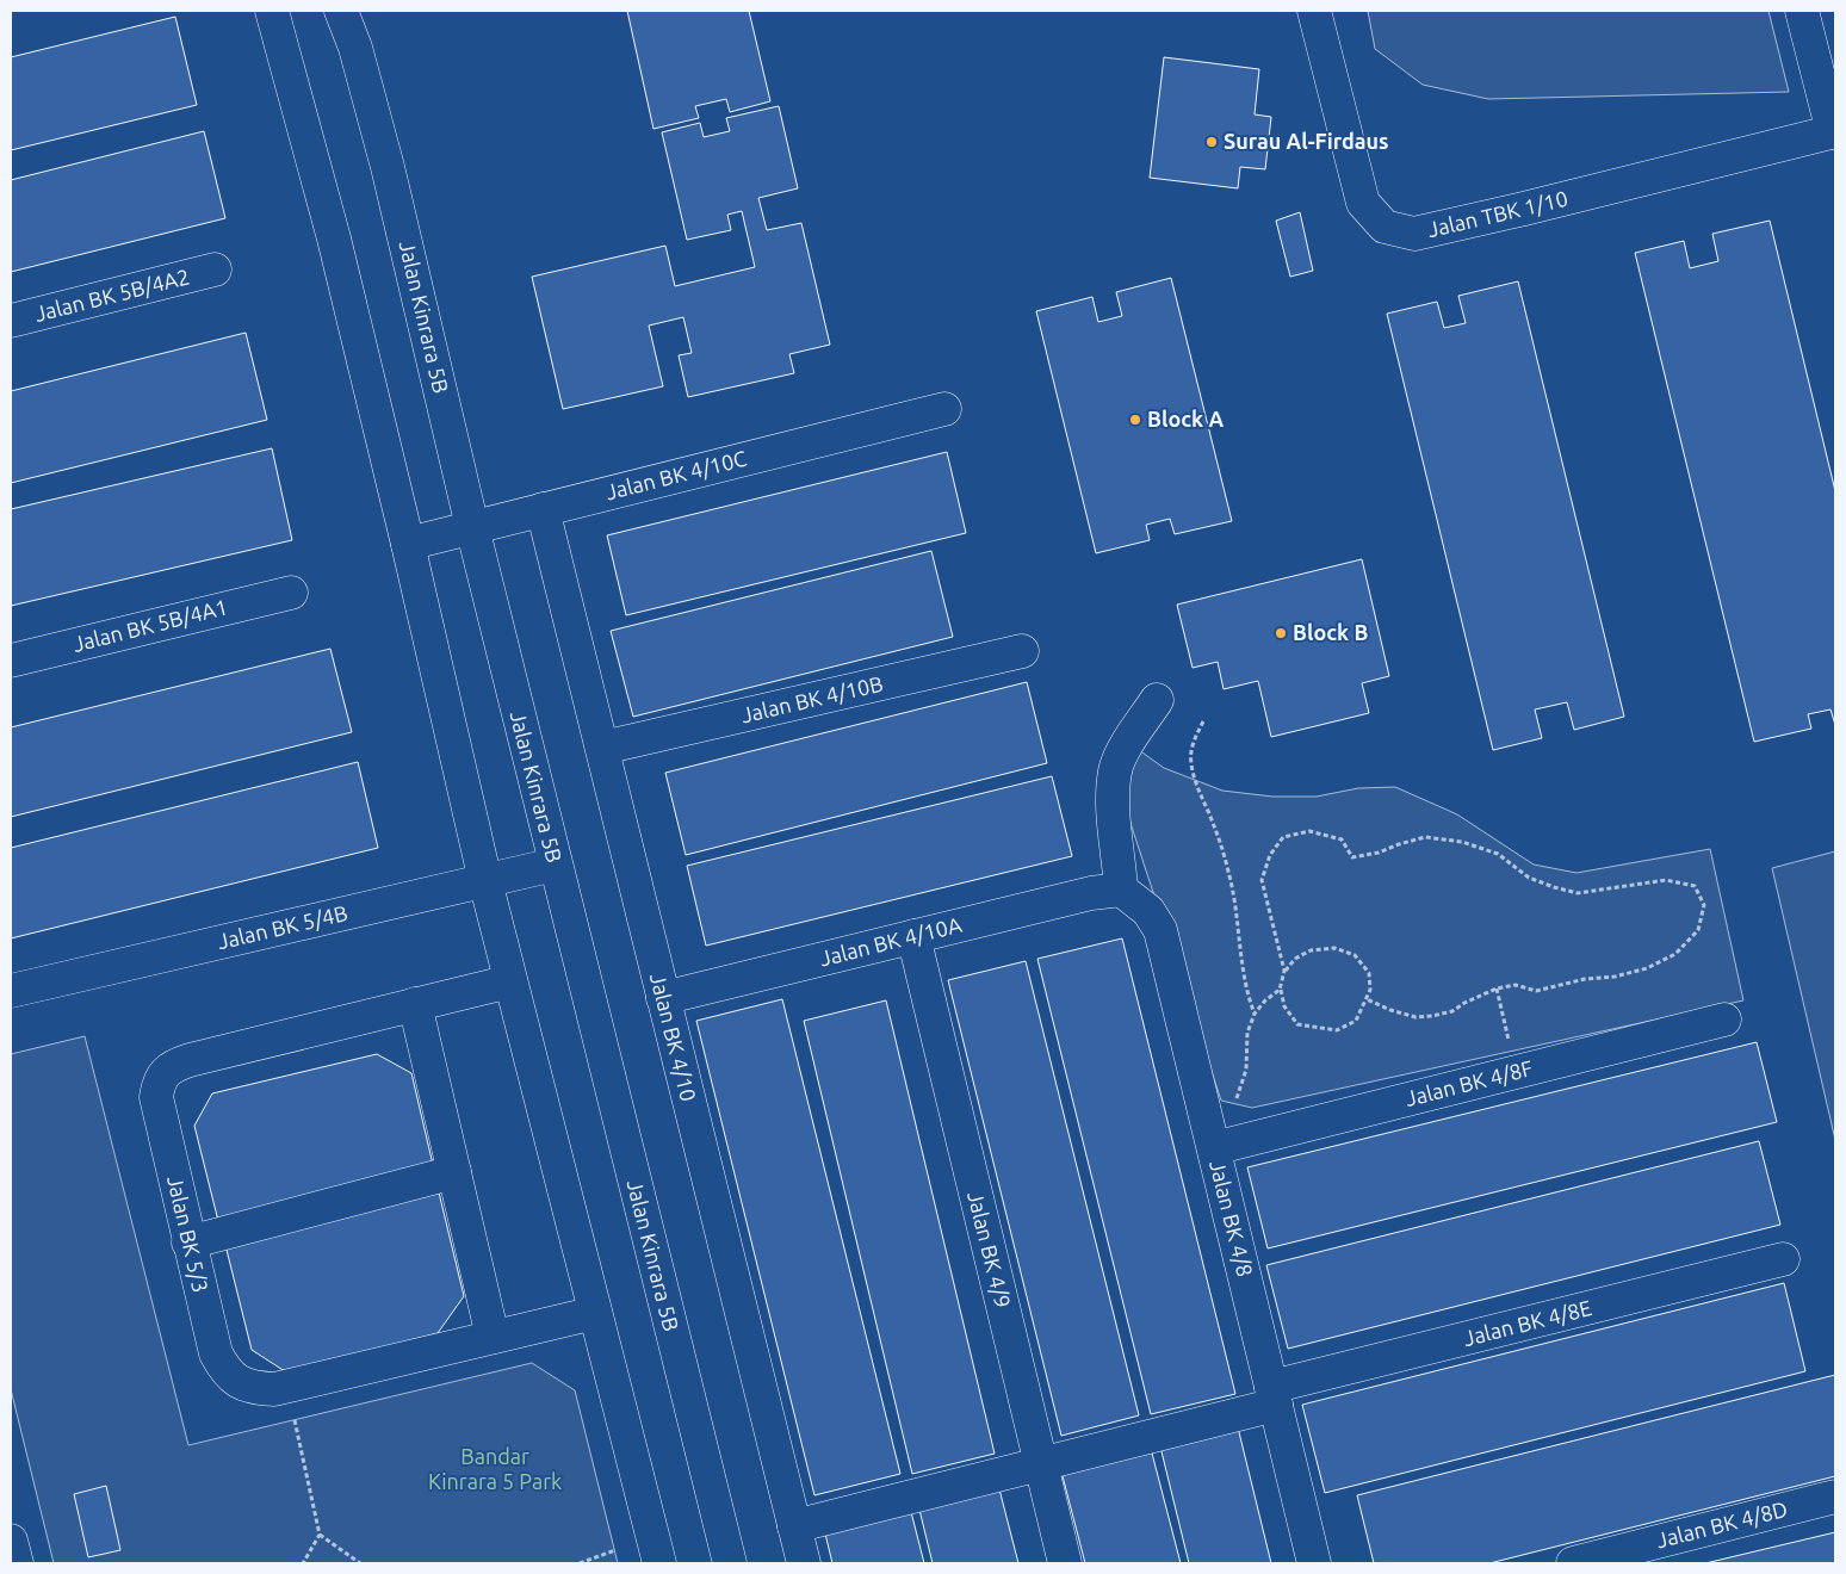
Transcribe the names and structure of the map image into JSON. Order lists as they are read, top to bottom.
{
  "streets": {
    "street": [
      "Jalan TBK 1/10",
      "Jalan BK 5B/4A2",
      "Jalan Kinrara 5B",
      "Jalan BK 4/10C",
      "Jalan BK 5B/4A1",
      "Jalan BK 4/10B",
      "Jalan BK 5/4B",
      "Jalan BK 4/10A",
      "Jalan BK 4/10",
      "Jalan BK 4/8F",
      "Jalan BK 4/8",
      "Jalan BK 5/3",
      "Jalan BK 4/9",
      "Jalan BK 4/8E",
      "Jalan BK 4/8D"
    ]
  },
  "crossings": [
    ["Jalan Kinrara 5B", "Jalan BK 4/10C"],
    ["Jalan Kinrara 5B", "Jalan BK 5/4B"],
    ["Jalan BK 4/10C", "Jalan BK 4/10"],
    ["Jalan BK 4/10B", "Jalan BK 4/10"],
    ["Jalan BK 4/10A", "Jalan BK 4/10"],
    ["Jalan BK 4/10A", "Jalan BK 4/8"],
    ["Jalan BK 4/10A", "Jalan BK 4/9"],
    ["Jalan BK 4/10", "Jalan BK 4/8E"],
    ["Jalan BK 4/8F", "Jalan BK 4/8"],
    ["Jalan BK 4/8", "Jalan BK 4/8E"],
    ["Jalan BK 4/9", "Jalan BK 4/8E"]
  ],
  "parks": ["Bandar Kinrara 5 Park"],
  "places": ["Surau Al-Firdaus", "Block A", "Block B"]
}
